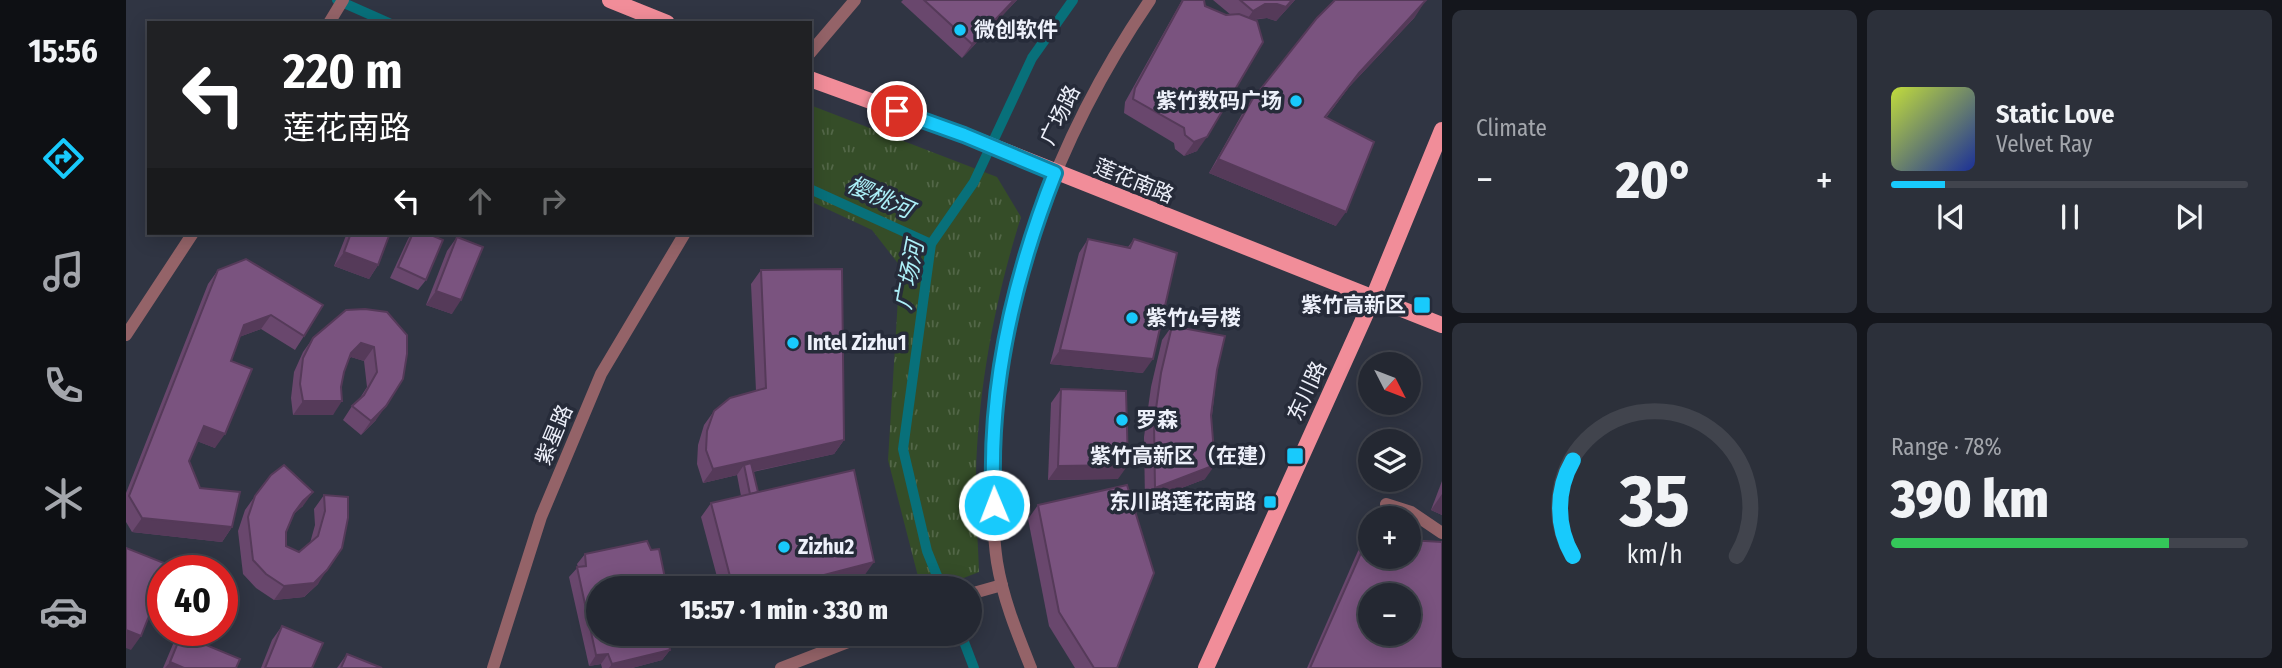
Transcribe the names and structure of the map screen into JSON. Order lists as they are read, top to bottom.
{
  "streets": {
    "main road": ["莲花南路", "东川路"],
    "street": ["广场路", "紫星路"]
  },
  "crossings": [
    ["广场路", "莲花南路"],
    ["莲花南路", "东川路"]
  ],
  "water": ["樱桃河", "广场河"],
  "places": {
    "other": [
      "微创软件",
      "紫竹数码广场",
      "紫竹4号楼",
      "Intel Zizhu1",
      "罗森",
      "Zizhu2"
    ],
    "transit": ["紫竹高新区", "紫竹高新区（在建）", "东川路莲花南路"]
  },
  "north": "bottom right",
  "page": {
    "tabs": "15:56",
    "tile": [
      "Climate",
      ["Range · 78%", "390 km"]
    ],
    "turn": ["220 m", "莲花南路"],
    "song": ["Static Love", "Velvet Ray"],
    "heat": ["−", "20°", "+"],
    "map_buttons": ["+", "−"],
    "limit": "40",
    "trip": "15:57 · 1 min · 330 m",
    "gauge": ["35", "km/h"]
  }
}
